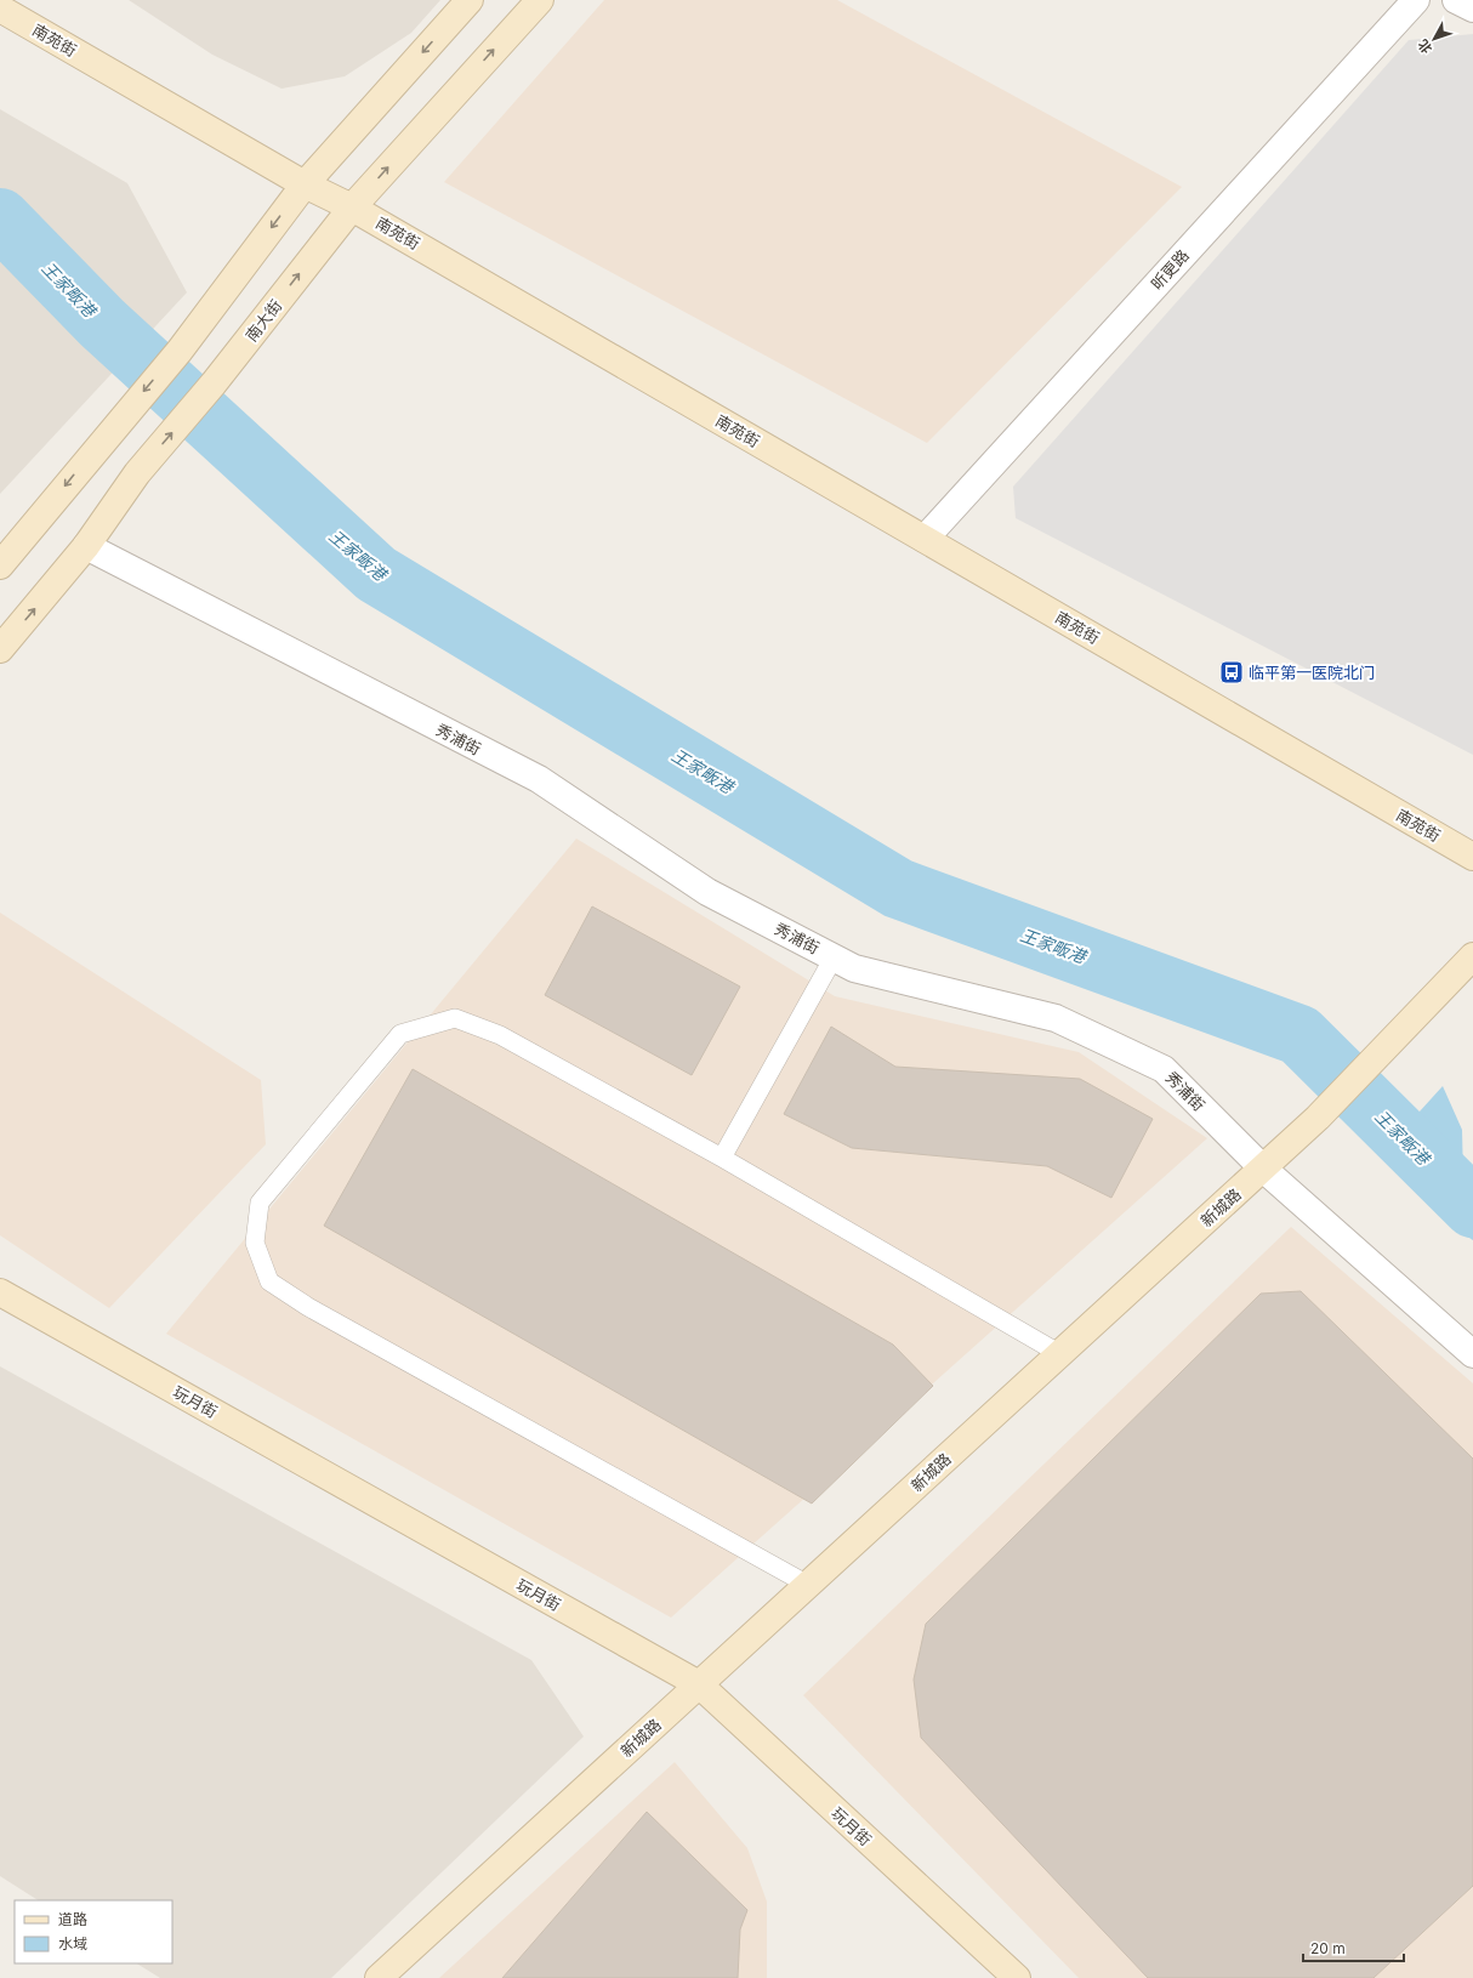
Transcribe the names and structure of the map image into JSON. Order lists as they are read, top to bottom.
{
  "streets": {
    "main road": [
      "南苑街",
      "南大街",
      "新城路",
      "玩月街"
    ],
    "street": ["昕更路", "秀浦街"]
  },
  "crossings": [
    ["南苑街", "昕更路"],
    ["南苑街", "南大街"],
    ["南大街", "秀浦街"],
    ["秀浦街", "新城路"],
    ["新城路", "玩月街"]
  ],
  "water": ["王家畈港"],
  "places": {
    "bus stop": ["临平第一医院北门"]
  },
  "legend": ["道路", "水域"],
  "scale_bar": "20 m",
  "north": "bottom left"
}
